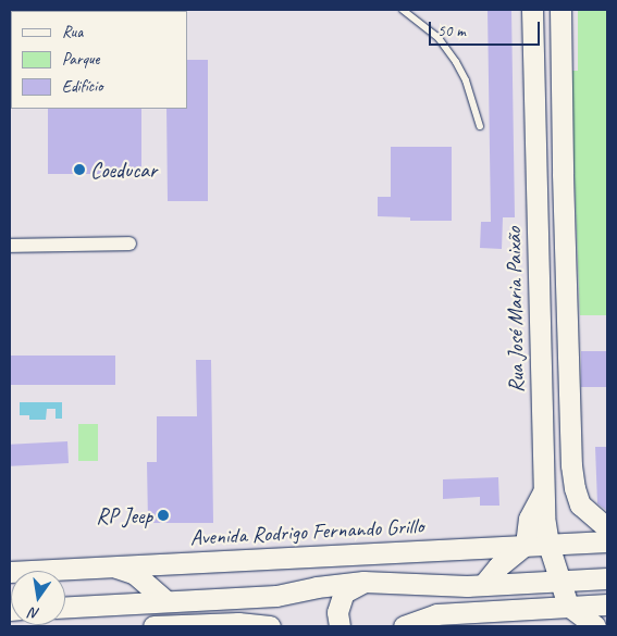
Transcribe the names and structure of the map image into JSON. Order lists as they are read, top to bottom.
{
  "streets": {
    "street": ["Rua José Maria Paixão", "Avenida Rodrigo Fernando Grillo"]
  },
  "crossings": [
    ["Rua José Maria Paixão", "Avenida Rodrigo Fernando Grillo"]
  ],
  "places": ["Coeducar", "RP Jeep"],
  "legend": ["Rua", "Parque", "Edifício"],
  "scale_bar": "50 m",
  "north": "bottom"
}
